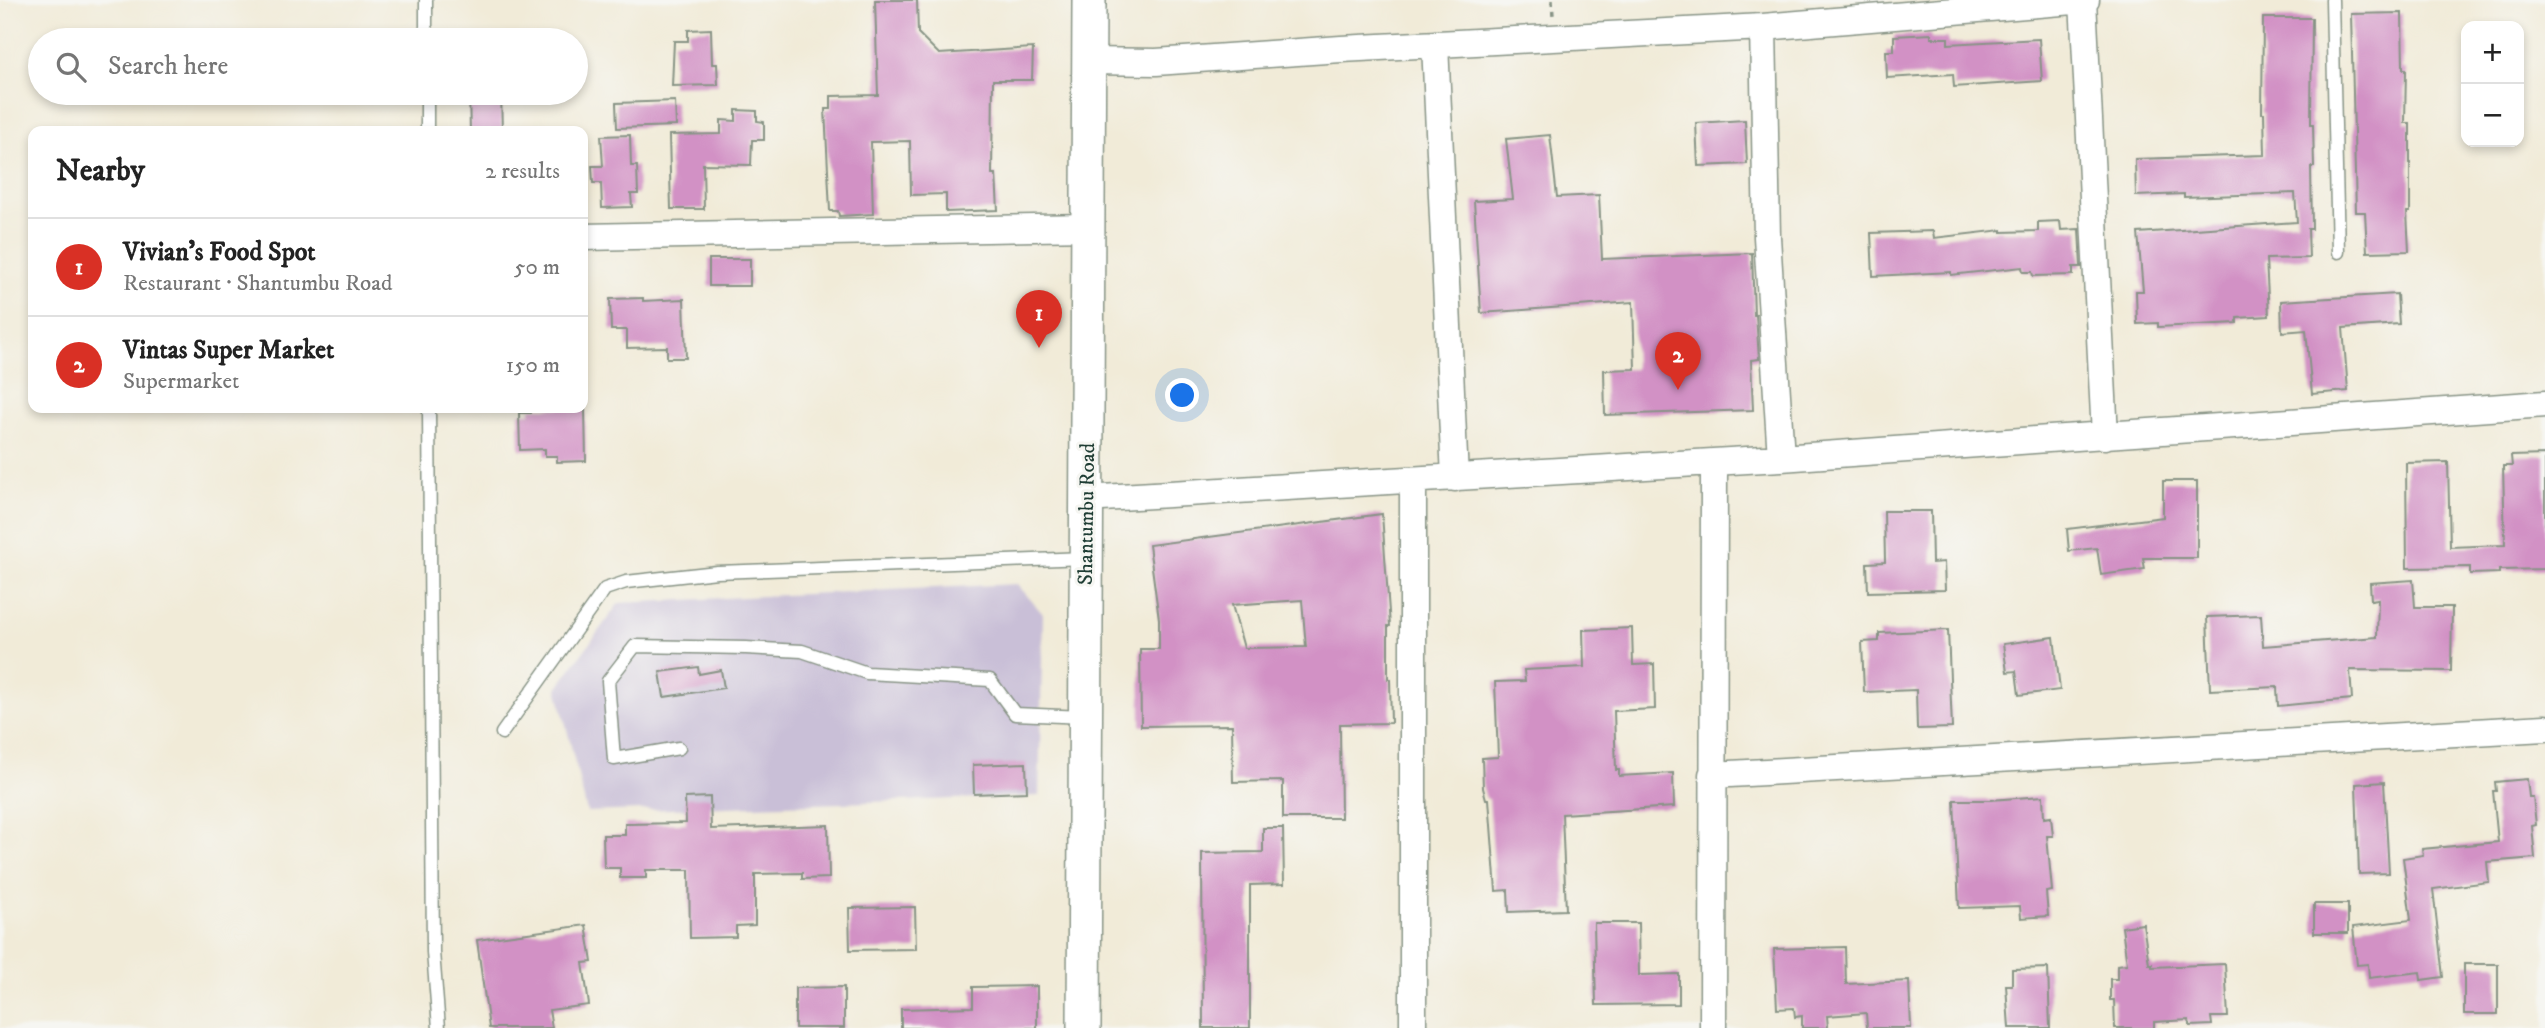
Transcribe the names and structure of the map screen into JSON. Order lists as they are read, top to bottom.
{
  "streets": {
    "street": ["Shantumbu Road"]
  },
  "page": {
    "map_buttons": ["+", "−"],
    "search": "Search here",
    "heading": ["Nearby", "2 results"],
    "list": [
      {
        "mark": "1",
        "name": "Vivian’s Food Spot",
        "note": "Restaurant · Shantumbu Road",
        "value": "50 m"
      },
      {
        "mark": "2",
        "name": "Vintas Super Market",
        "note": "Supermarket",
        "value": "150 m"
      }
    ],
    "pins": ["1", "2"]
  }
}
